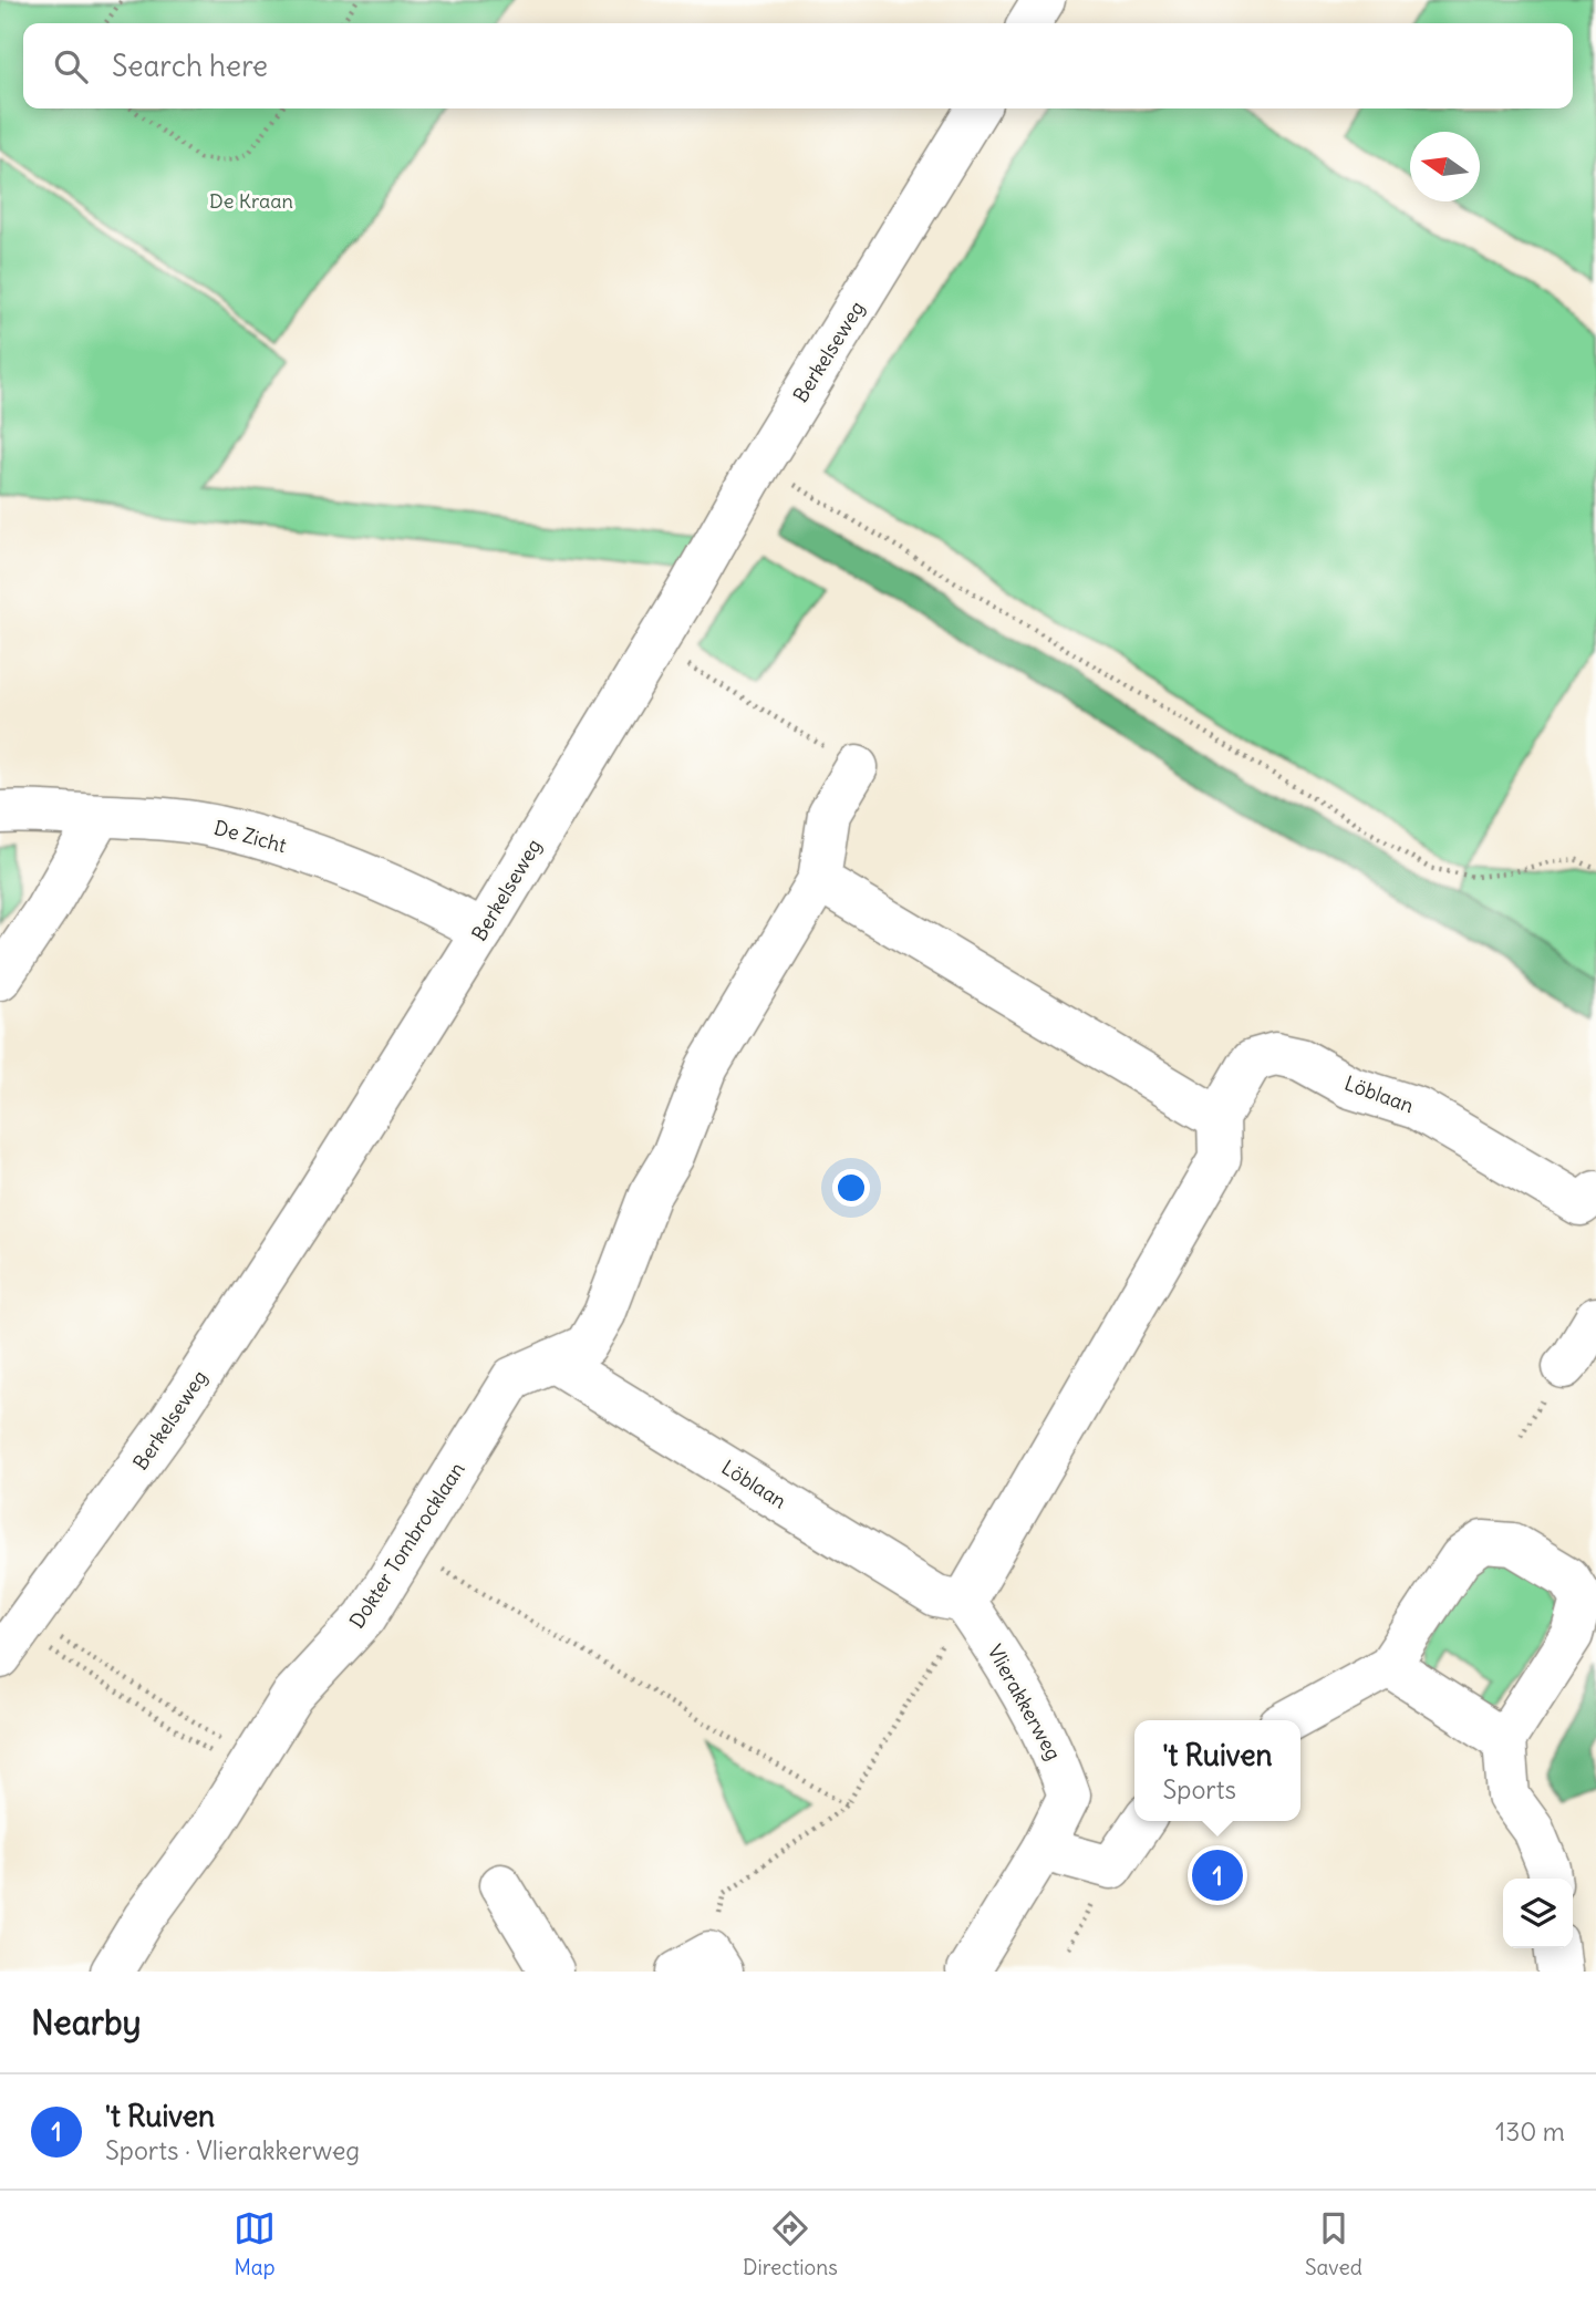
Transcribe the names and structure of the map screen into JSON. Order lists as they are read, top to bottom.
{
  "streets": {
    "street": [
      "Berkelseweg",
      "De Zicht",
      "Löblaan",
      "Dokter Tombrocklaan",
      "Vlierakkerweg"
    ]
  },
  "crossings": [
    ["Berkelseweg", "De Zicht"],
    ["Löblaan", "Dokter Tombrocklaan"],
    ["Löblaan", "Vlierakkerweg"]
  ],
  "parks": ["De Kraan"],
  "north": "left",
  "page": {
    "search": "Search here",
    "popup": ["'t Ruiven", "Sports"],
    "pins": "1",
    "heading": "Nearby",
    "list": [
      {
        "mark": "1",
        "name": "'t Ruiven",
        "note": "Sports · Vlierakkerweg",
        "value": "130 m"
      }
    ],
    "nav": ["Map", "Directions", "Saved"]
  }
}
